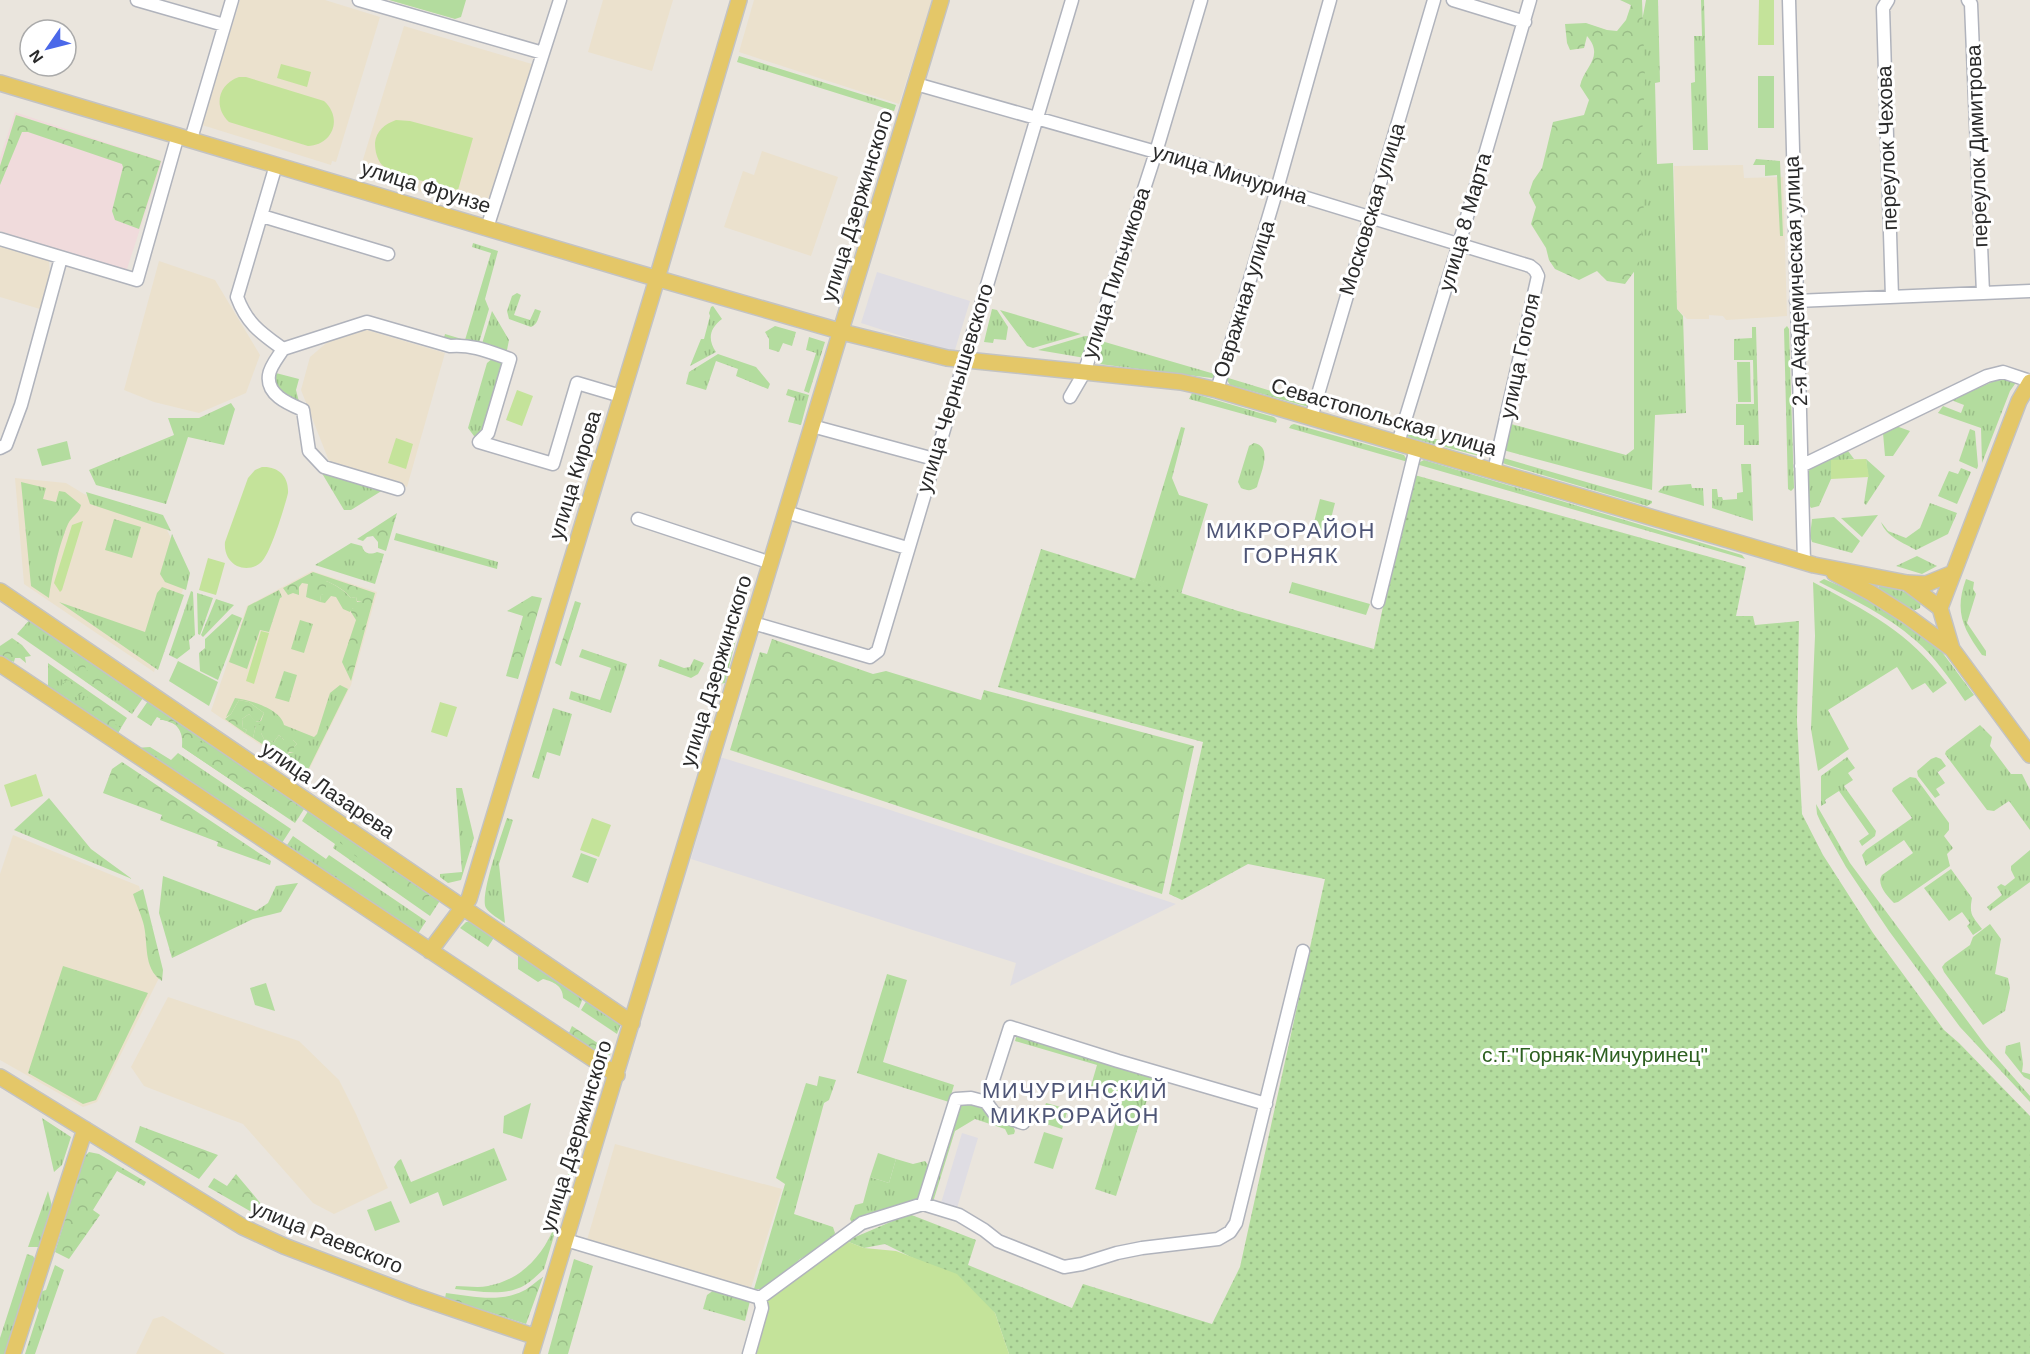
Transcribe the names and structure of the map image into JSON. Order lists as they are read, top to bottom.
{
  "streets": {
    "main road": [
      "улица Фрунзе",
      "улица Дзержинского",
      "Севастопольская улица",
      "улица Кирова",
      "улица Лазарева",
      "улица Раевского"
    ],
    "street": [
      "переулок Димитрова",
      "переулок Чехова",
      "улица Мичурина",
      "Московская улица",
      "улица 8 Марта",
      "улица Пильчикова",
      "2-я Академическая улица",
      "Овражная улица",
      "улица Гоголя",
      "улица Чернышевского"
    ]
  },
  "crossings": [
    ["улица Мичурина", "улица Дзержинского"],
    ["улица Мичурина", "Московская улица"],
    ["улица Мичурина", "улица 8 Марта"],
    ["улица Мичурина", "улица Пильчикова"],
    ["улица Мичурина", "Овражная улица"],
    ["улица Мичурина", "улица Гоголя"],
    ["улица Мичурина", "улица Чернышевского"],
    ["улица Фрунзе", "улица Дзержинского"],
    ["улица Фрунзе", "Севастопольская улица"],
    ["улица Фрунзе", "улица Кирова"],
    ["улица Дзержинского", "улица Чернышевского"],
    ["улица Дзержинского", "Севастопольская улица"],
    ["улица Дзержинского", "улица Лазарева"],
    ["улица Дзержинского", "улица Раевского"],
    ["Московская улица", "Севастопольская улица"],
    ["улица 8 Марта", "Севастопольская улица"],
    ["улица Пильчикова", "Севастопольская улица"],
    ["2-я Академическая улица", "Севастопольская улица"],
    ["Овражная улица", "Севастопольская улица"],
    ["улица Гоголя", "Севастопольская улица"],
    ["улица Чернышевского", "Севастопольская улица"],
    ["улица Кирова", "улица Лазарева"]
  ],
  "districts": ["МИКРОРАЙОН ГОРНЯК", "МИЧУРИНСКИЙ МИКРОРАЙОН"],
  "parks": ["с.т.\"Горняк-Мичуринец\""],
  "north": "bottom left"
}
